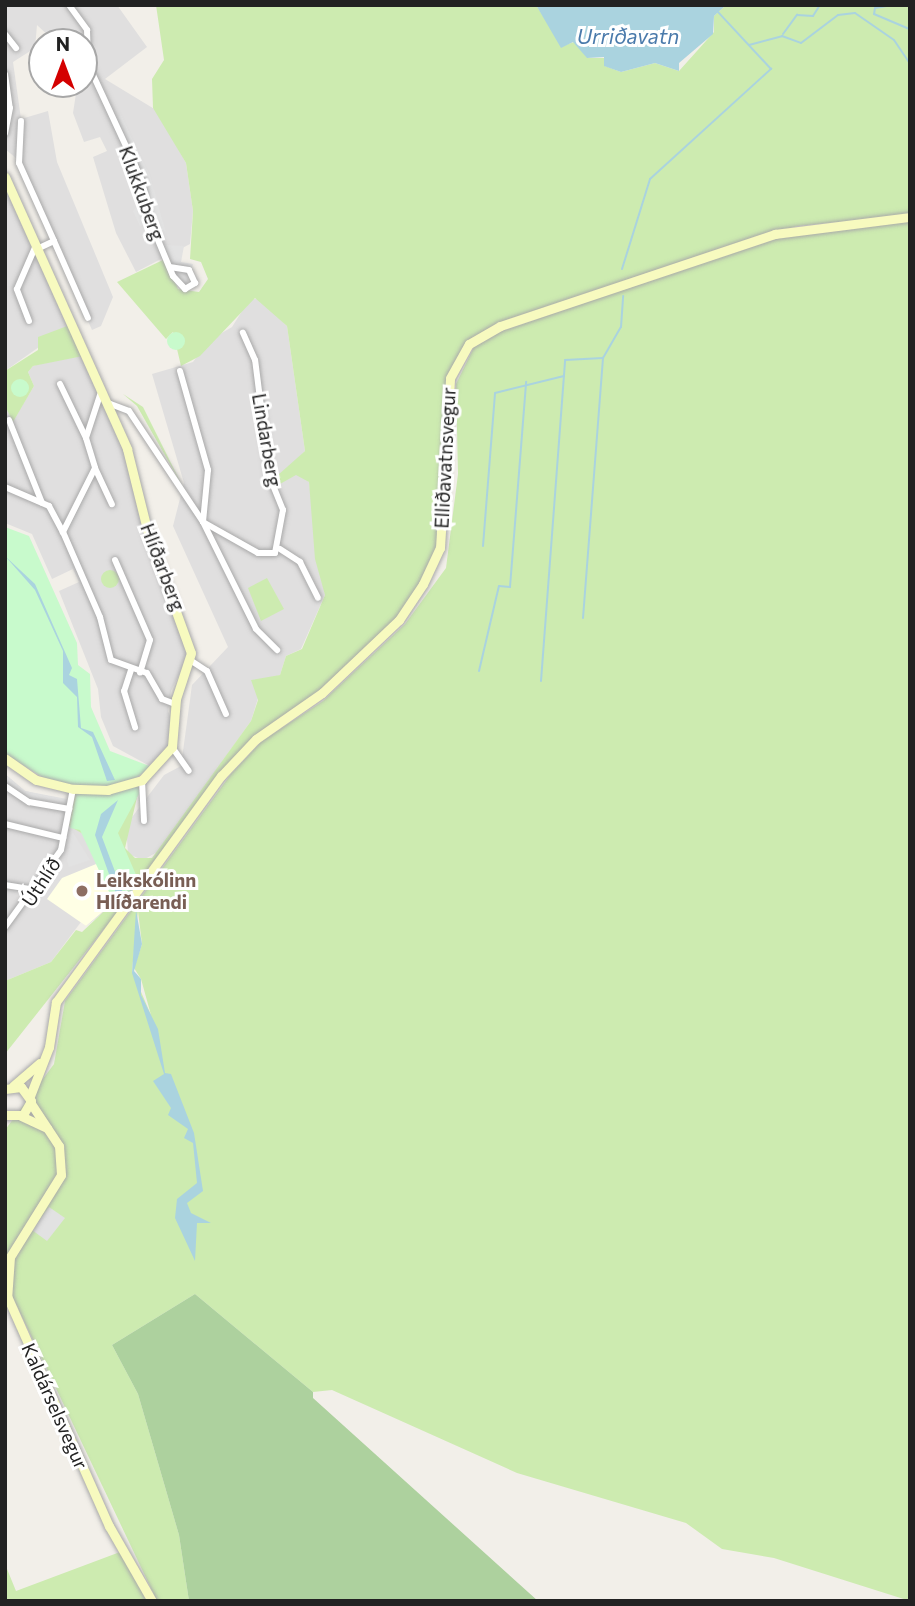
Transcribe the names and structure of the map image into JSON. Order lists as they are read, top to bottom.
{
  "streets": {
    "main road": ["Elliðavatnsvegur", "Hlíðarberg", "Kaldárselsvegur"],
    "street": ["Klukkuberg", "Lindarberg", "Úthlíð"]
  },
  "crossings": [
    ["Elliðavatnsvegur", "Kaldárselsvegur"]
  ],
  "water": ["Urriðavatn"],
  "places": ["Leikskólinn Hlíðarendi"],
  "north": "top"
}
